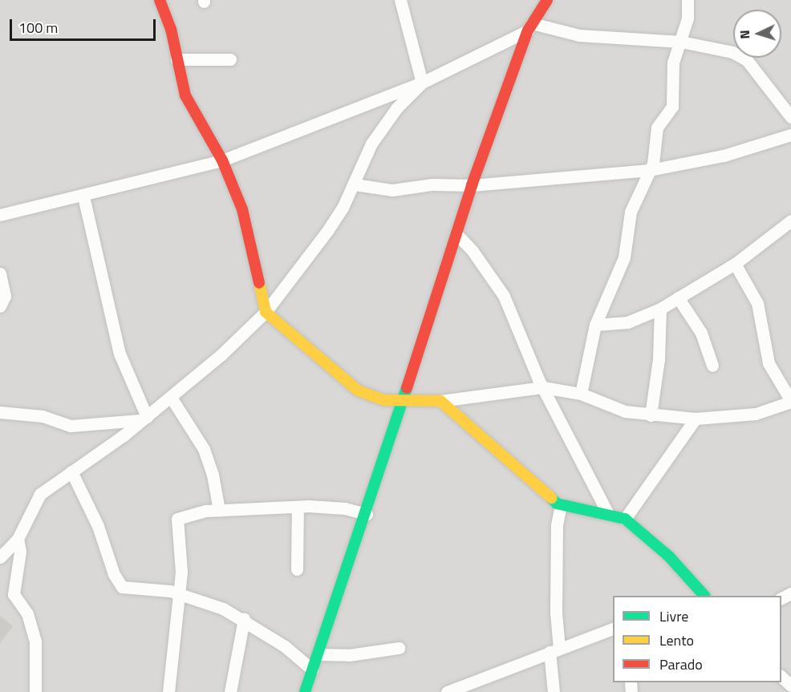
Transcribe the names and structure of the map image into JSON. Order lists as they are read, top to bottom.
{
  "legend": ["Livre", "Lento", "Parado"],
  "scale_bar": "100 m",
  "north": "left"
}
